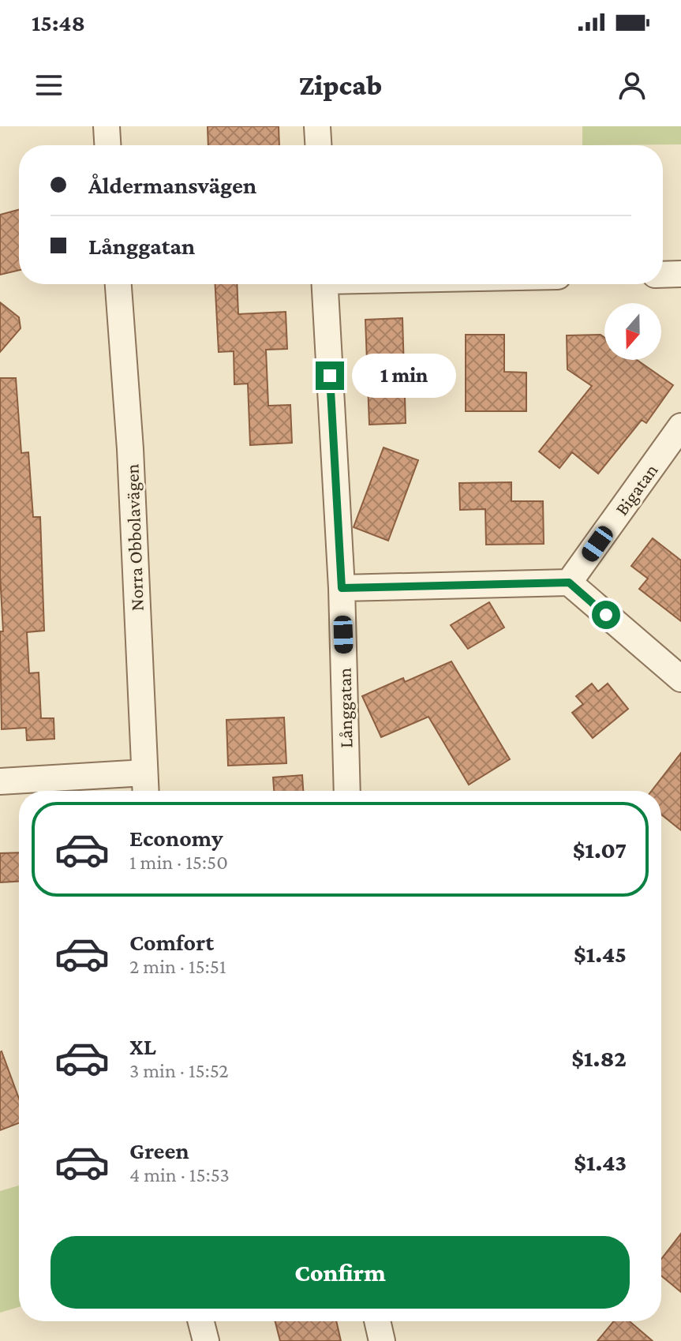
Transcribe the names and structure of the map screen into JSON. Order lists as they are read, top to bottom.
{
  "streets": {
    "street": ["Bigatan", "Norra Obbolavägen", "Långgatan"]
  },
  "north": "bottom",
  "page": {
    "status": "15:48",
    "header": "Zipcab",
    "banner": ["Åldermansvägen", "Långgatan"],
    "bubble": "1 min",
    "list": [
      {
        "name": "Economy",
        "note": "1 min · 15:50",
        "value": "$1.07"
      },
      {
        "name": "Comfort",
        "note": "2 min · 15:51",
        "value": "$1.45"
      },
      {
        "name": "XL",
        "note": "3 min · 15:52",
        "value": "$1.82"
      },
      {
        "name": "Green",
        "note": "4 min · 15:53",
        "value": "$1.43"
      }
    ],
    "buttons": "Confirm"
  }
}
